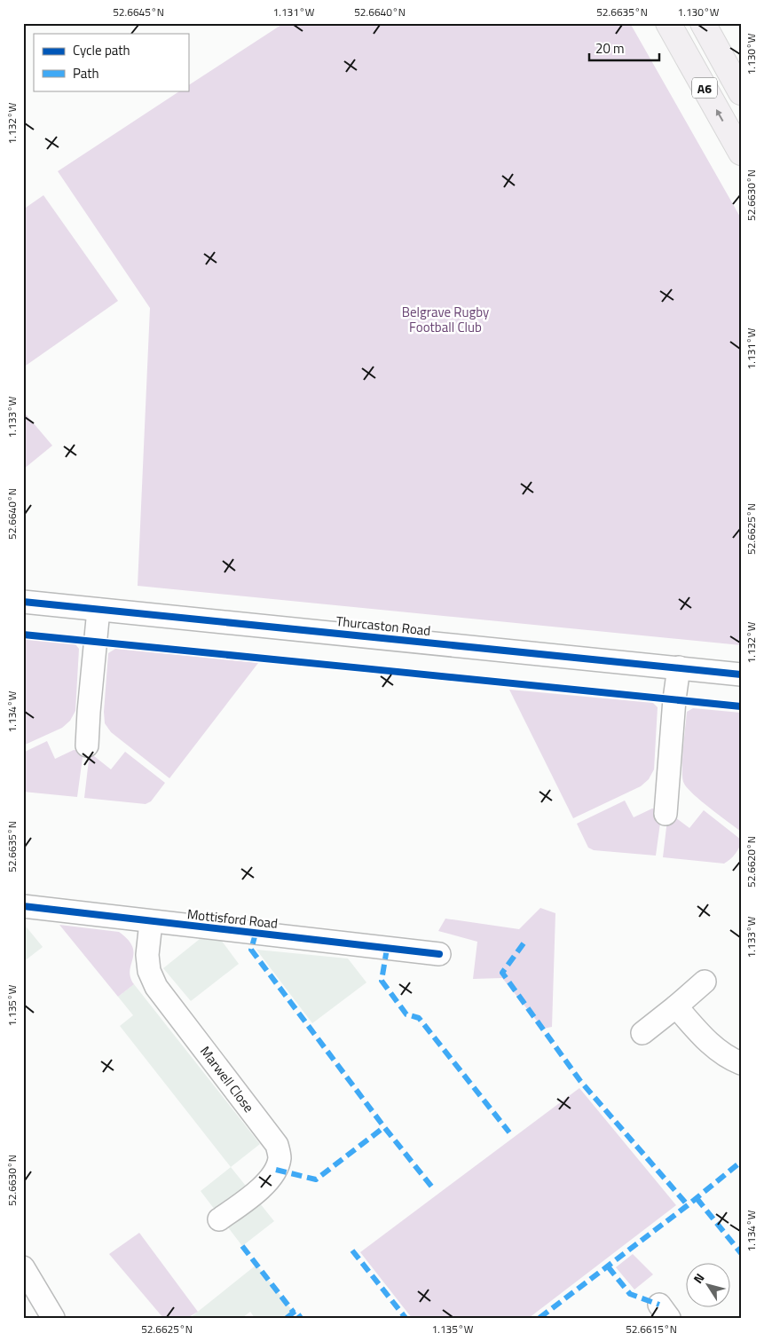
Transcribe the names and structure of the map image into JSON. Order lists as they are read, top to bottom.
{
  "streets": {
    "main road": ["A6"],
    "street": ["Thurcaston Road", "Mottisford Road", "Marwell Close"]
  },
  "crossings": [
    ["Mottisford Road", "Marwell Close"]
  ],
  "parks": ["Belgrave Rugby Football Club"],
  "legend": ["Cycle path", "Path"],
  "scale_bar": "20 m",
  "north": "top left",
  "coordinates": [
    "52.6645°N",
    "1.131°W",
    "52.6640°N",
    "52.6635°N",
    "1.130°W",
    "1.132°W",
    "52.6630°N",
    "1.133°W",
    "52.6625°N",
    "1.134°W",
    "52.6620°N",
    "1.135°W",
    "52.6615°N"
  ]
}
